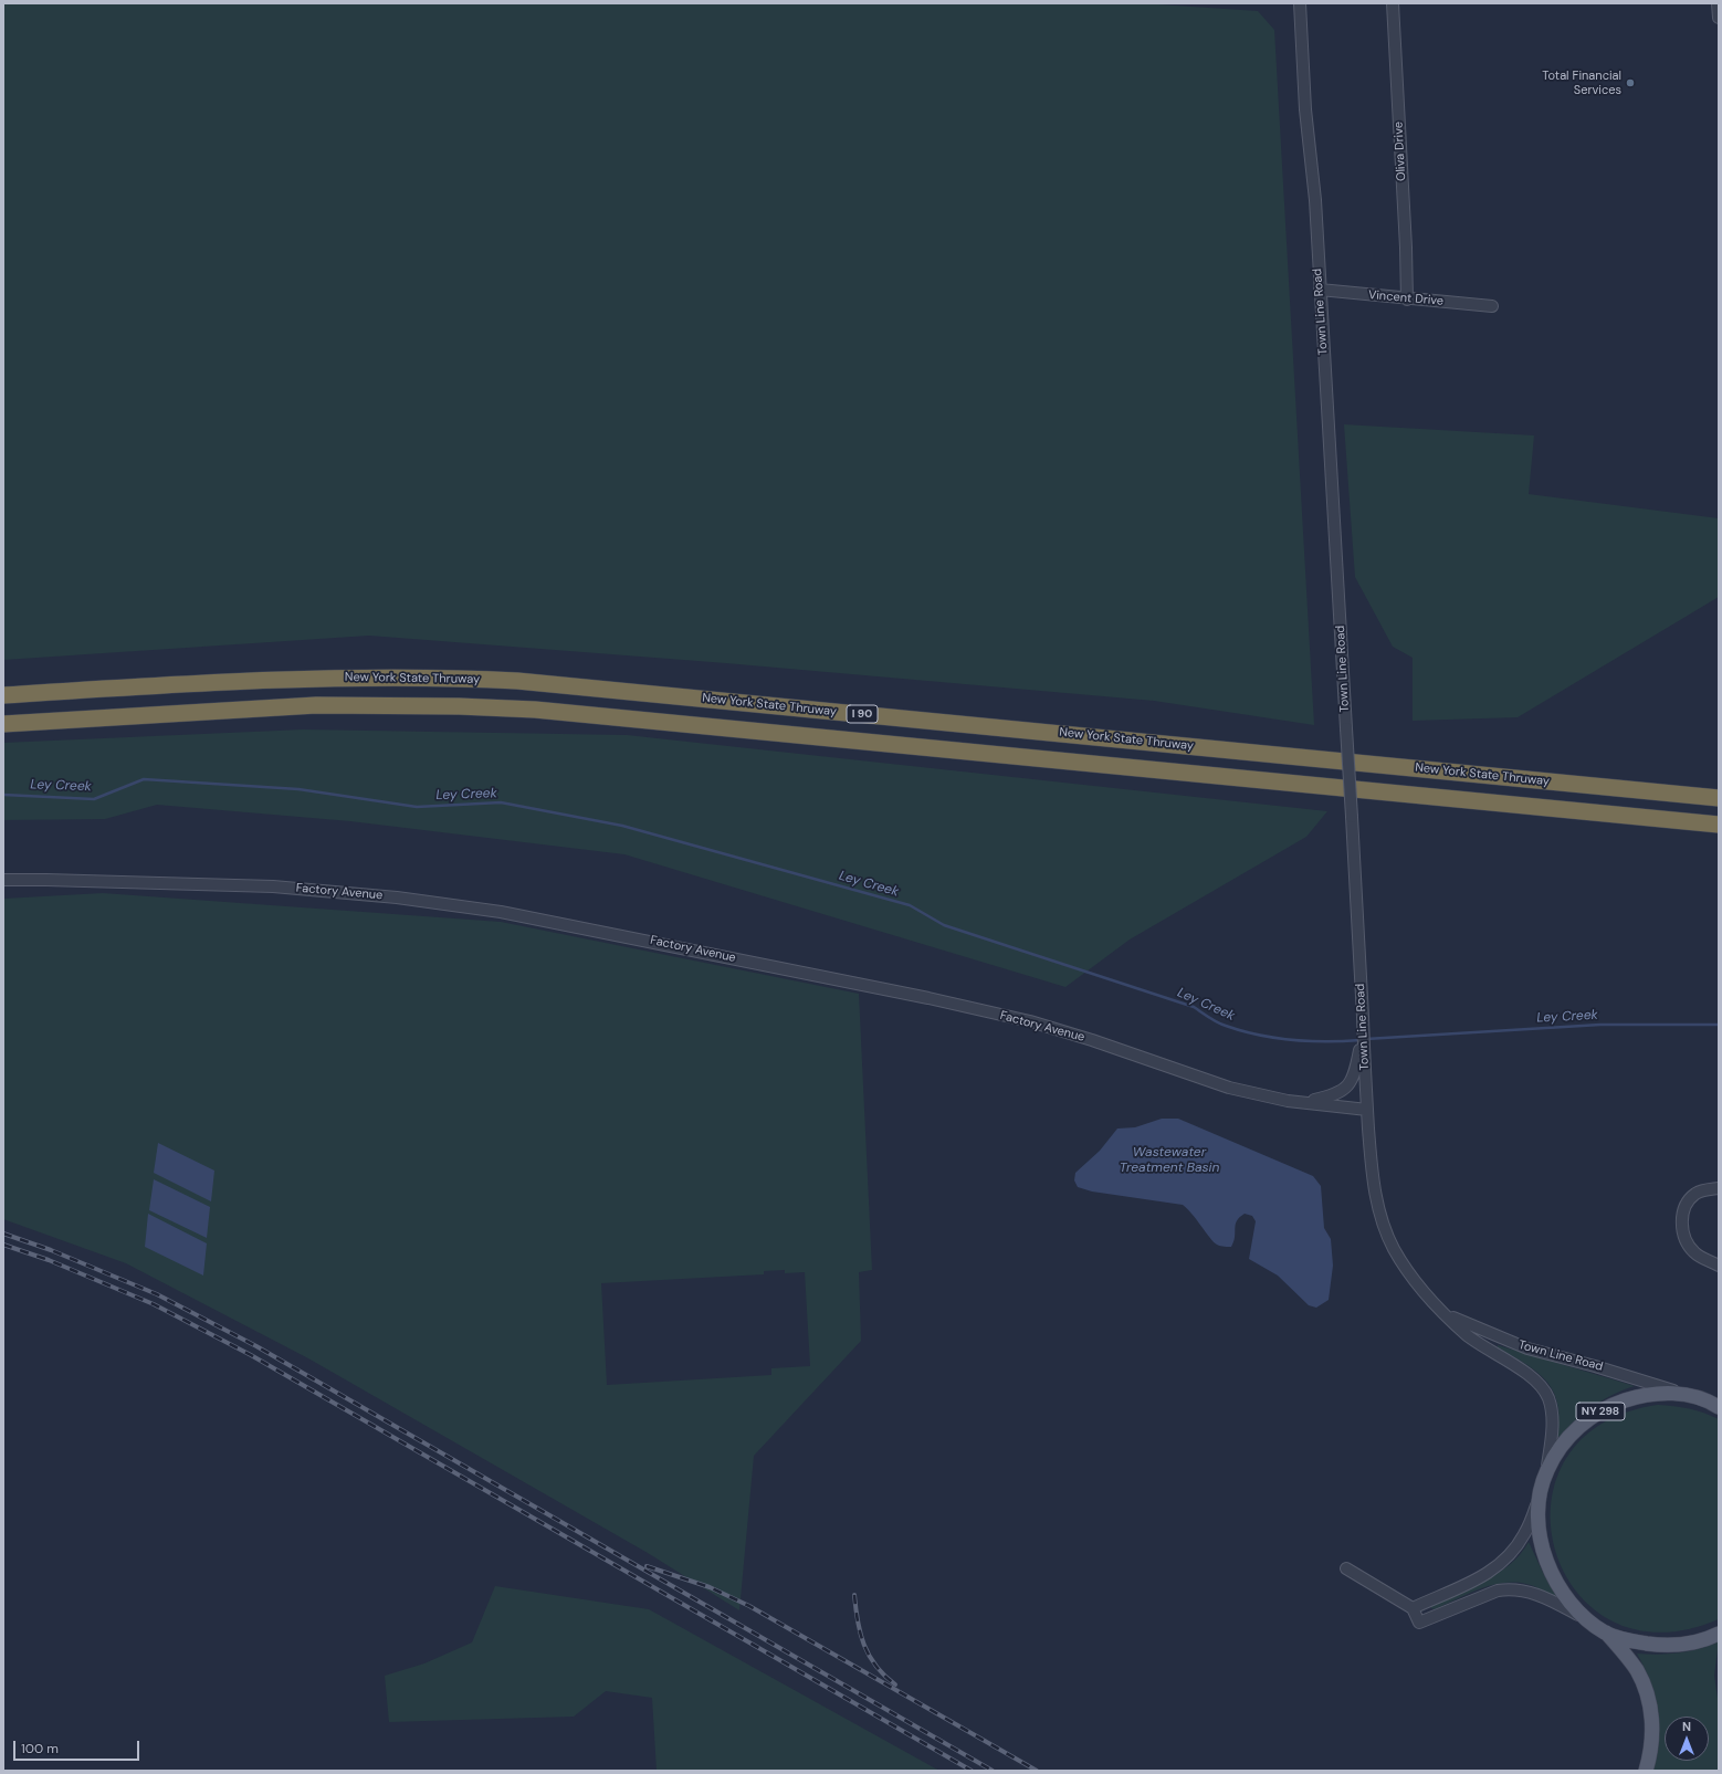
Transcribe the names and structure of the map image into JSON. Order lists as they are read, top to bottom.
{
  "streets": {
    "highway": ["New York State Thruway", "I 90"],
    "main road": ["NY 298"],
    "street": [
      "Oliva Drive",
      "Vincent Drive",
      "Town Line Road",
      "Factory Avenue"
    ]
  },
  "crossings": [
    ["Oliva Drive", "Vincent Drive"],
    ["Vincent Drive", "Town Line Road"],
    ["Town Line Road", "Factory Avenue"],
    ["Town Line Road", "NY 298"]
  ],
  "water": ["Ley Creek", "Wastewater Treatment Basin"],
  "places": ["Total Financial Services"],
  "scale_bar": "100 m",
  "north": "top"
}
